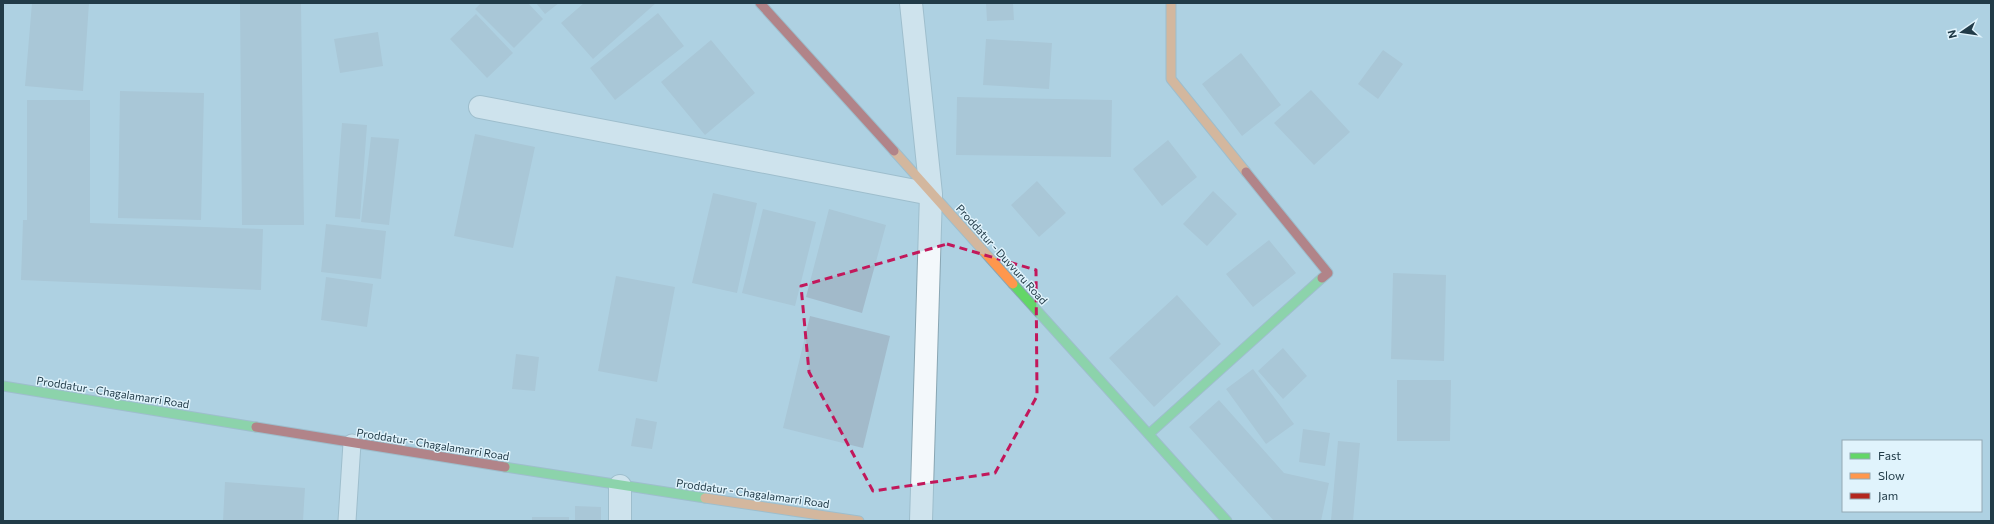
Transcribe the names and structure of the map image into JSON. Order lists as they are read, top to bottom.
{
  "streets": {
    "main road": ["Proddatur - Duvvuru Road", "Proddatur - Chagalamarri Road"]
  },
  "legend": ["Fast", "Slow", "Jam"],
  "north": "left"
}
